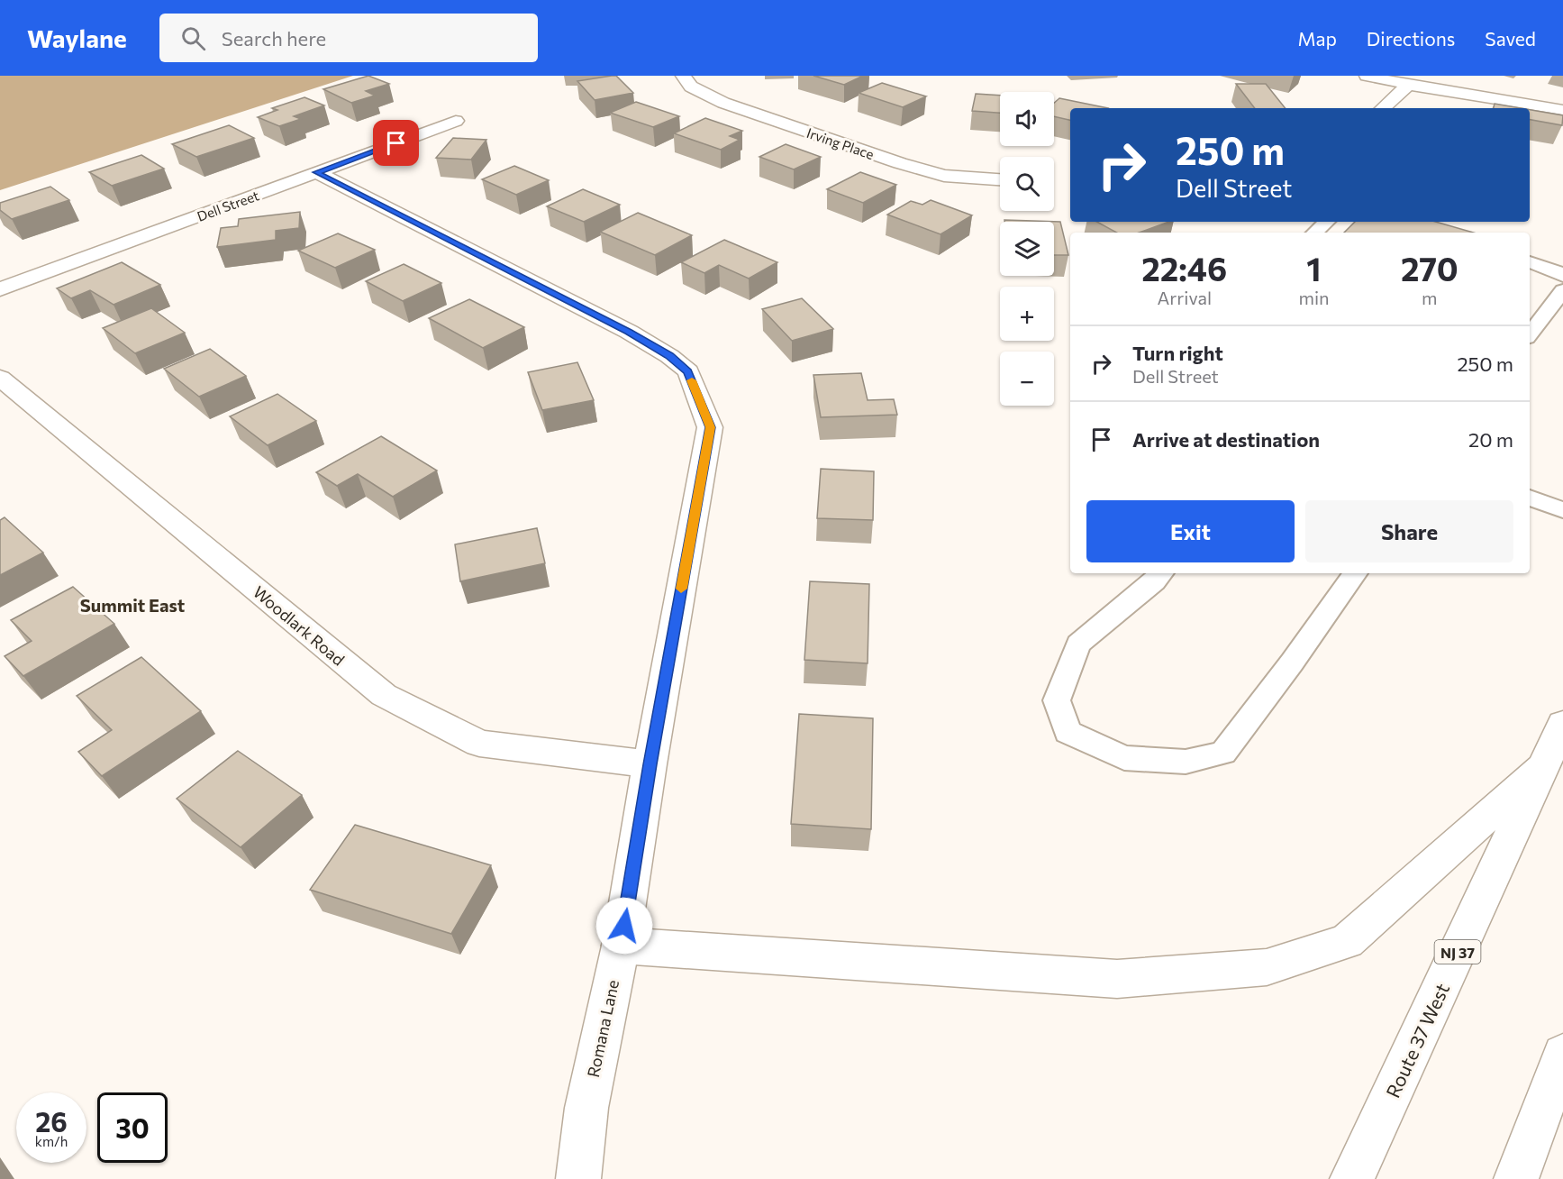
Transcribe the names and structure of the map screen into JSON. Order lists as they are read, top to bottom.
{
  "streets": {
    "main road": [
      "Irving Place",
      "Dell Street",
      "Woodlark Road",
      "NJ 37",
      "Romana Lane",
      "Route 37 West"
    ]
  },
  "crossings": [
    ["Dell Street", "Romana Lane"],
    ["Woodlark Road", "Romana Lane"]
  ],
  "districts": ["Summit East"],
  "page": {
    "header": "Waylane",
    "search": "Search here",
    "nav": ["Map", "Directions", "Saved"],
    "map_buttons": ["+", "−"],
    "turn": ["250 m", "Dell Street"],
    "eta": [
      "22:46",
      "Arrival",
      "1",
      "min",
      "270",
      "m"
    ],
    "list": [
      {
        "name": "Turn right",
        "note": "Dell Street",
        "value": "250 m"
      },
      {
        "name": "Arrive at destination",
        "value": "20 m"
      }
    ],
    "buttons": ["Exit", "Share"],
    "speed": "26 km/h",
    "limit": "30"
  }
}
